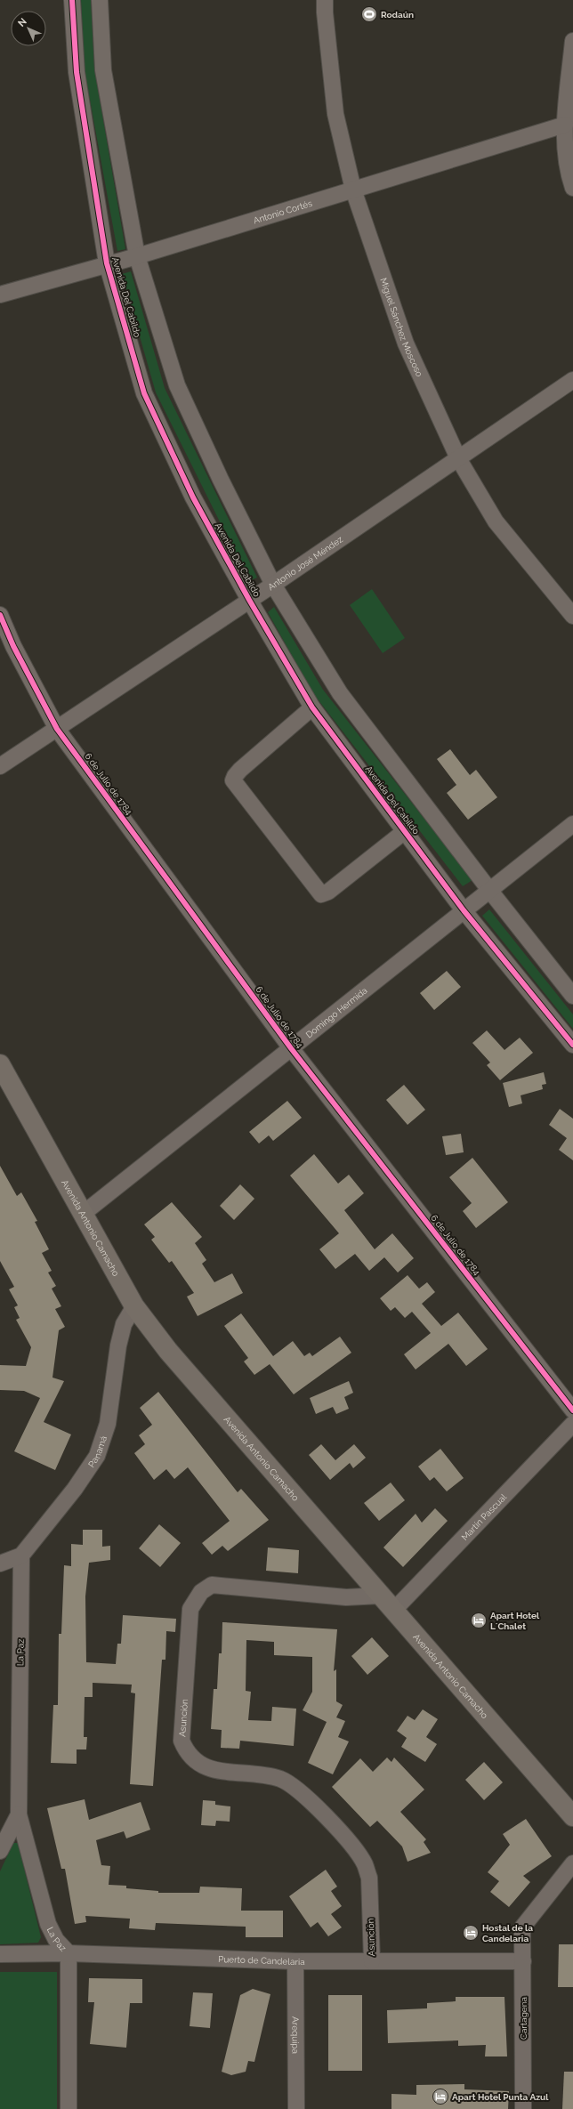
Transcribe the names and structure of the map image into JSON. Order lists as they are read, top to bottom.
{
  "streets": {
    "street": [
      "Antonio Cortés",
      "Avenida Del Cabildo",
      "Miguel Sánchez Moscoso",
      "Antonio José Méndez",
      "6 de Julio de 1784",
      "Domingo Hermida",
      "Avenida Antonio Camacho",
      "Panamá",
      "Martín Pascual",
      "La Paz",
      "Asunción",
      "Puerto de Candelaria",
      "Cartagena",
      "Arequipa"
    ]
  },
  "crossings": [
    ["Antonio Cortés", "Avenida Del Cabildo"],
    ["Antonio Cortés", "Miguel Sánchez Moscoso"],
    ["Avenida Del Cabildo", "Antonio José Méndez"],
    ["Avenida Del Cabildo", "Domingo Hermida"],
    ["Miguel Sánchez Moscoso", "Antonio José Méndez"],
    ["Antonio José Méndez", "6 de Julio de 1784"],
    ["6 de Julio de 1784", "Domingo Hermida"],
    ["Domingo Hermida", "Avenida Antonio Camacho"],
    ["Avenida Antonio Camacho", "Panamá"],
    ["Avenida Antonio Camacho", "Martín Pascual"],
    ["Avenida Antonio Camacho", "Asunción"],
    ["Panamá", "La Paz"],
    ["La Paz", "Puerto de Candelaria"],
    ["Asunción", "Puerto de Candelaria"],
    ["Puerto de Candelaria", "Cartagena"],
    ["Puerto de Candelaria", "Arequipa"]
  ],
  "places": {
    "sports": ["Rodaún"],
    "hotel": ["Apart Hotel L´Chalet", "Hostal de la Candelaria", "Apart Hotel Punta Azul"]
  },
  "north": "top left"
}
